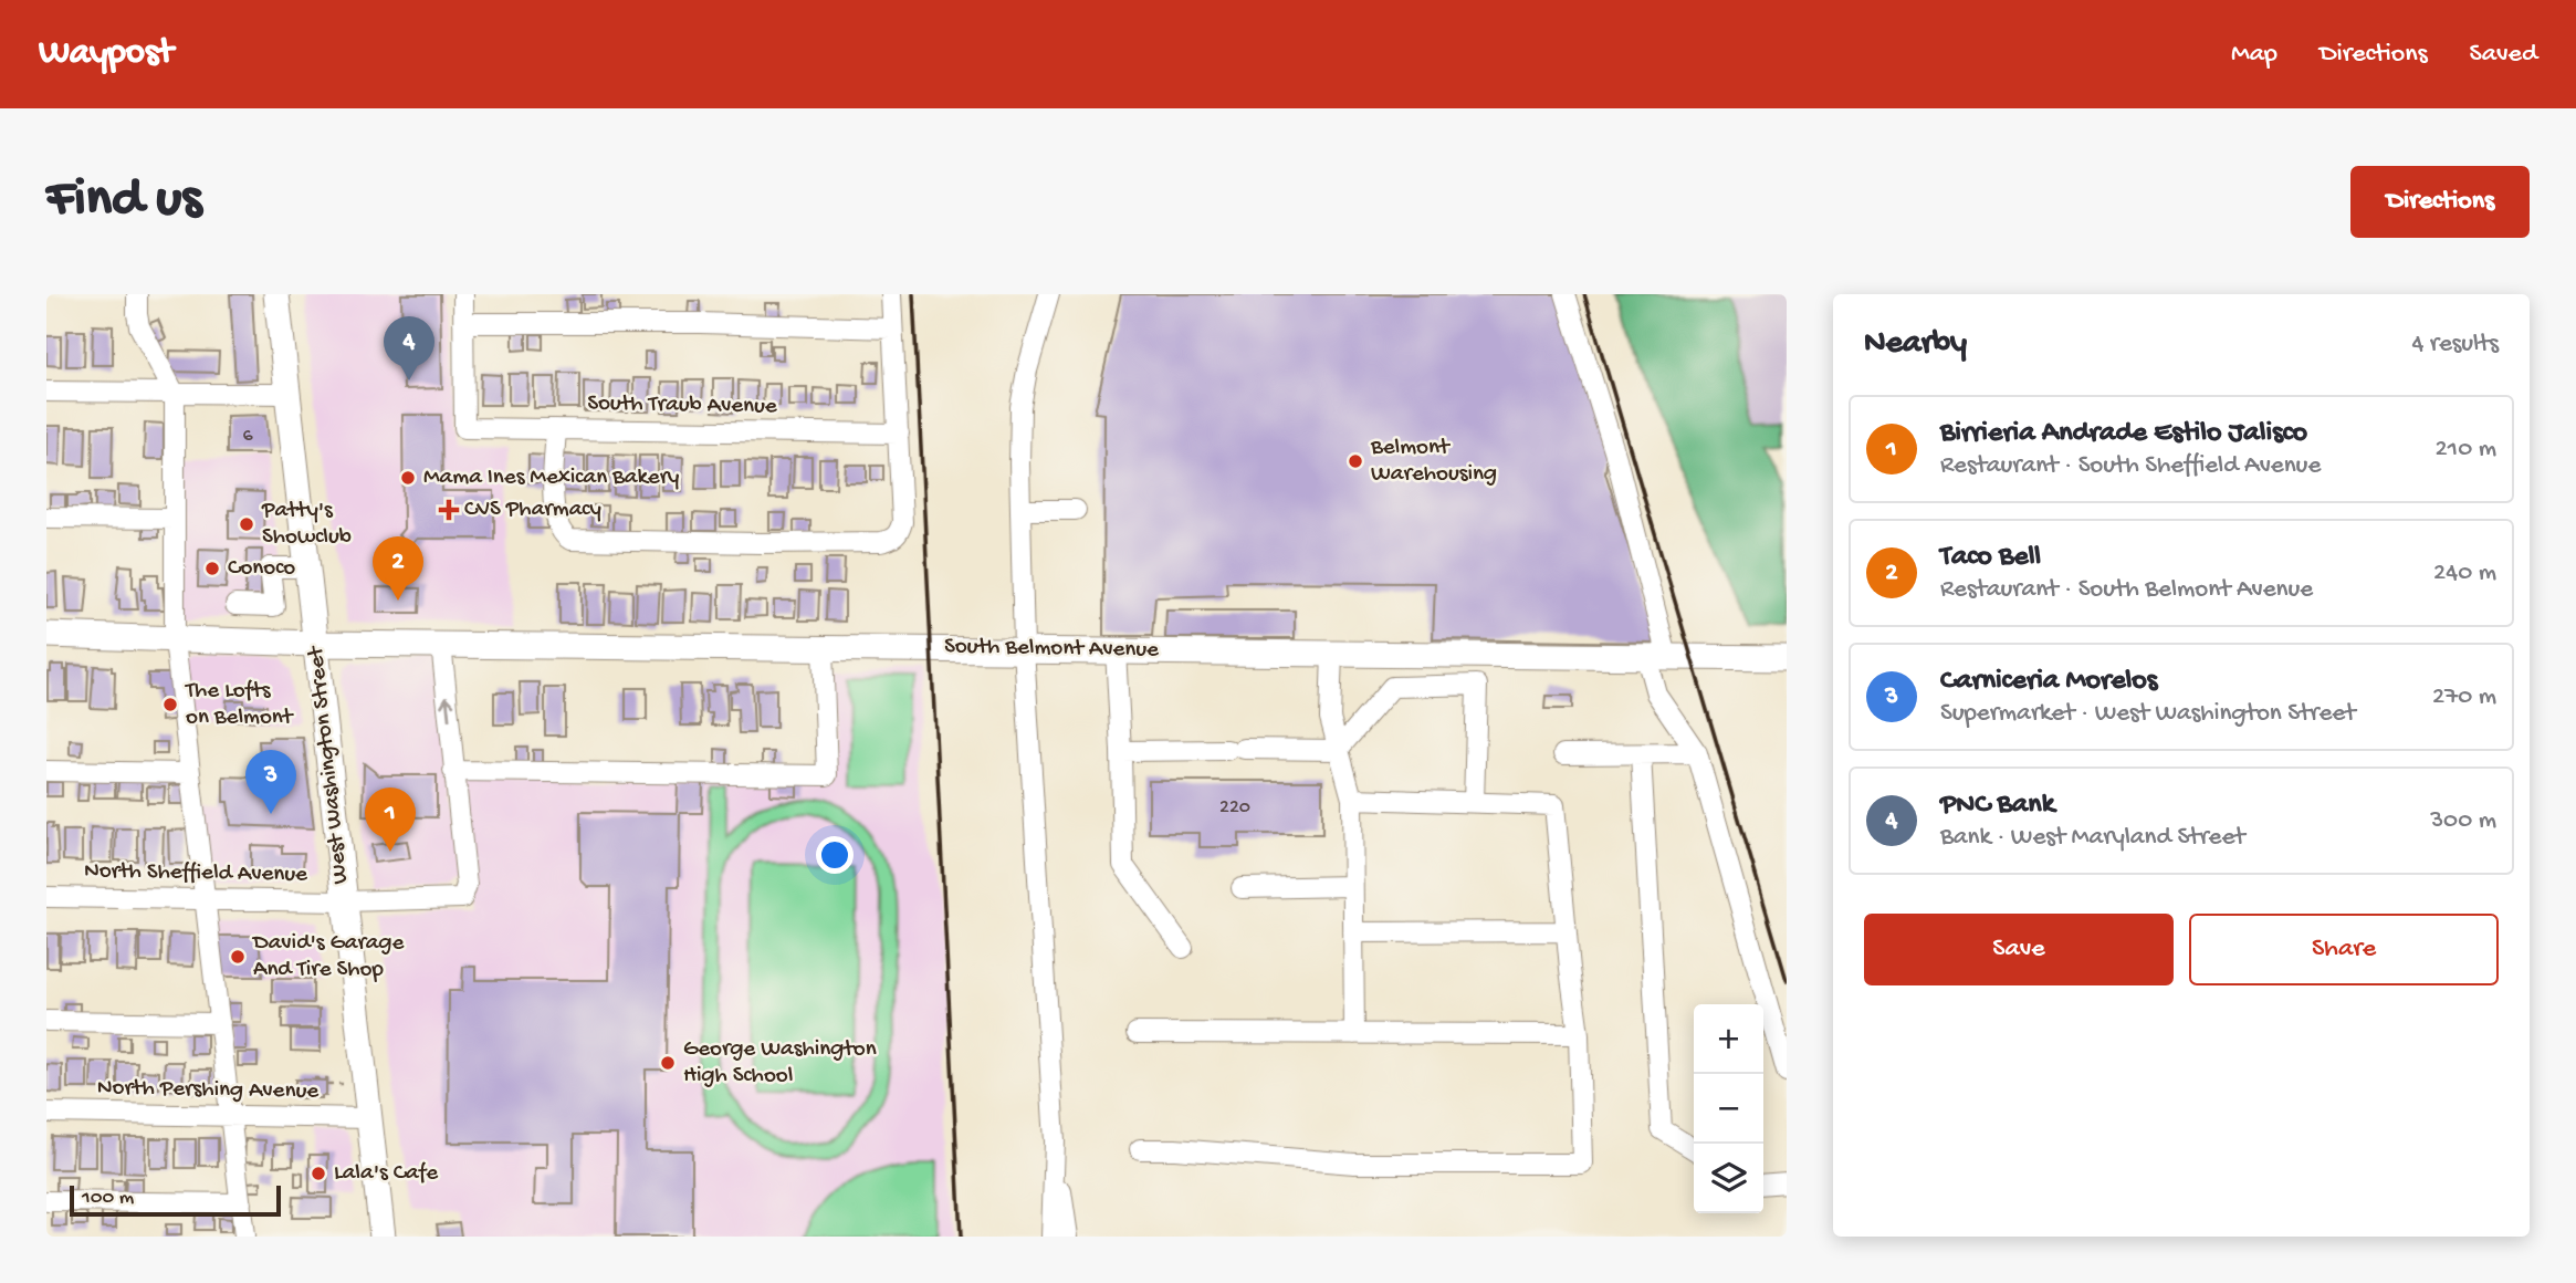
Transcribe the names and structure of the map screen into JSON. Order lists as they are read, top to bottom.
{
  "streets": {
    "main road": ["South Belmont Avenue", "West Washington Street"],
    "street": ["South Traub Avenue", "North Sheffield Avenue", "North Pershing Avenue"]
  },
  "crossings": [
    ["South Belmont Avenue", "West Washington Street"],
    ["West Washington Street", "North Sheffield Avenue"],
    ["West Washington Street", "North Pershing Avenue"]
  ],
  "places": {
    "other": [
      "Belmont Warehousing",
      "Mama Ines Mexican Bakery",
      "Patty's Showclub",
      "Conoco",
      "The Lofts on Belmont",
      "David's Garage And Tire Shop",
      "George Washington High School",
      "Lala's Cafe"
    ],
    "health": ["CVS Pharmacy"]
  },
  "house_numbers": ["6", "220"],
  "scale_bar": "100 m",
  "page": {
    "header": "Waypost",
    "nav": ["Map", "Directions", "Saved"],
    "buttons": [
      "Directions",
      ["Save", "Share"]
    ],
    "title": "Find us",
    "heading": ["Nearby", "4 results"],
    "pins": [
      "4",
      "2",
      "3",
      "1"
    ],
    "list": [
      {
        "mark": "1",
        "name": "Birrieria Andrade Estilo Jalisco",
        "note": "Restaurant · South Sheffield Avenue",
        "value": "210 m"
      },
      {
        "mark": "2",
        "name": "Taco Bell",
        "note": "Restaurant · South Belmont Avenue",
        "value": "240 m"
      },
      {
        "mark": "3",
        "name": "Carniceria Morelos",
        "note": "Supermarket · West Washington Street",
        "value": "270 m"
      },
      {
        "mark": "4",
        "name": "PNC Bank",
        "note": "Bank · West Maryland Street",
        "value": "300 m"
      }
    ],
    "map_buttons": ["+", "−"],
    "scale": "100 m"
  }
}
